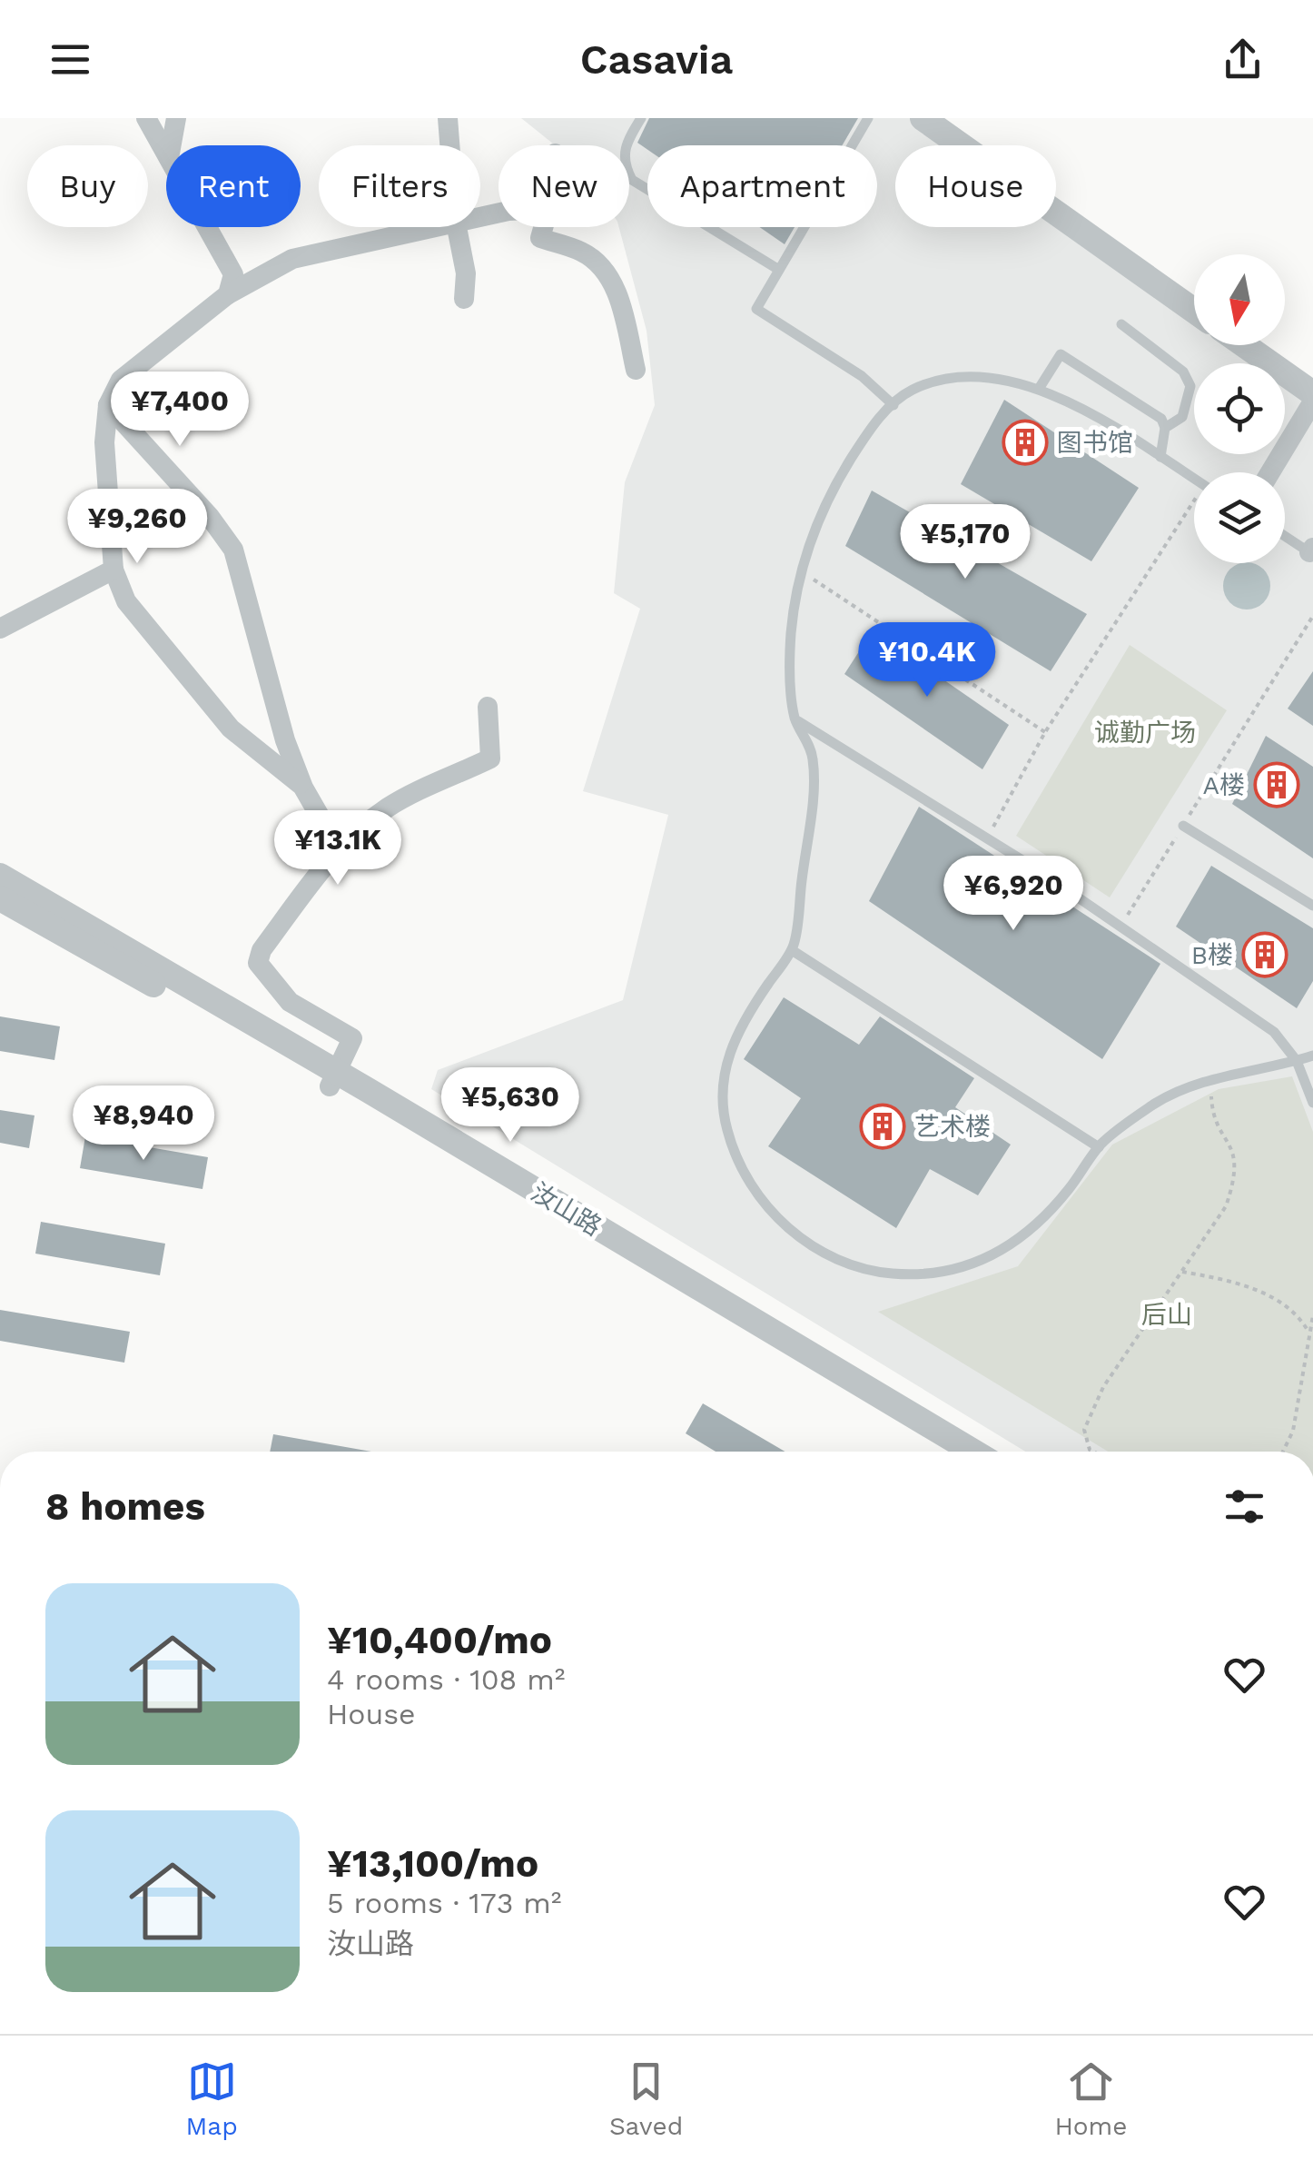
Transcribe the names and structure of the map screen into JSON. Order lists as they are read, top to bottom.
{
  "streets": {
    "street": ["汝山路"]
  },
  "parks": ["诚勤广场", "后山"],
  "places": {
    "building": [
      "图书馆",
      "A楼",
      "B楼",
      "艺术楼"
    ]
  },
  "north": "bottom",
  "page": {
    "header": "Casavia",
    "chip": [
      "Buy",
      "Rent",
      "Filters",
      "New",
      "Apartment",
      "House"
    ],
    "price": [
      "¥7,400",
      "¥9,260",
      "¥5,170",
      "¥10.4K",
      "¥13.1K",
      "¥6,920",
      "¥5,630",
      "¥8,940"
    ],
    "heading": "8 homes",
    "list": [
      {
        "name": "¥10,400/mo",
        "note": "4 rooms · 108 m² · House"
      },
      {
        "name": "¥13,100/mo",
        "note": "5 rooms · 173 m² · 汝山路"
      }
    ],
    "tabs": ["Map", "Saved", "Home"]
  }
}
